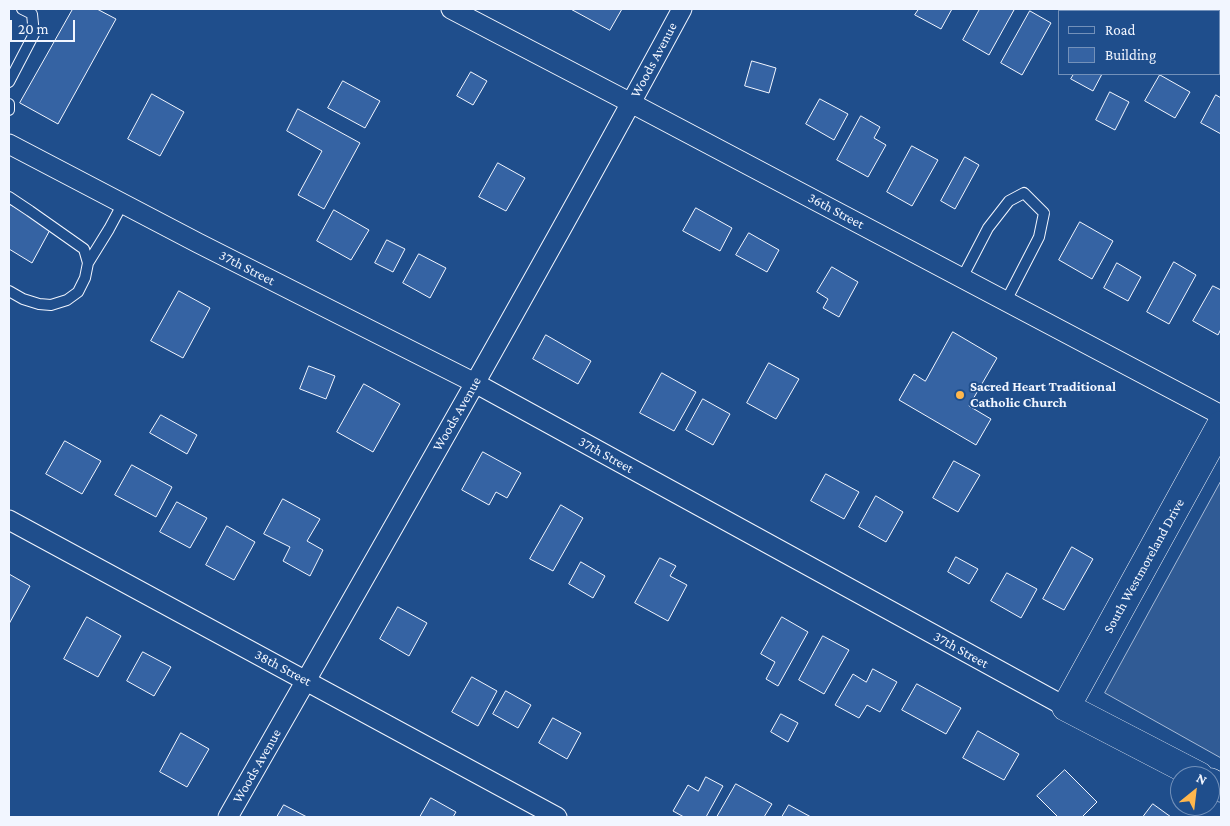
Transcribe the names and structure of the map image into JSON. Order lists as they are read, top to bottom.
{
  "streets": {
    "street": [
      "Woods Avenue",
      "36th Street",
      "37th Street",
      "South Westmoreland Drive",
      "38th Street"
    ]
  },
  "crossings": [
    ["Woods Avenue", "36th Street"],
    ["Woods Avenue", "37th Street"],
    ["Woods Avenue", "38th Street"],
    ["37th Street", "South Westmoreland Drive"]
  ],
  "places": ["Sacred Heart Traditional Catholic Church"],
  "legend": ["Road", "Building"],
  "scale_bar": "20 m",
  "north": "top right"
}
